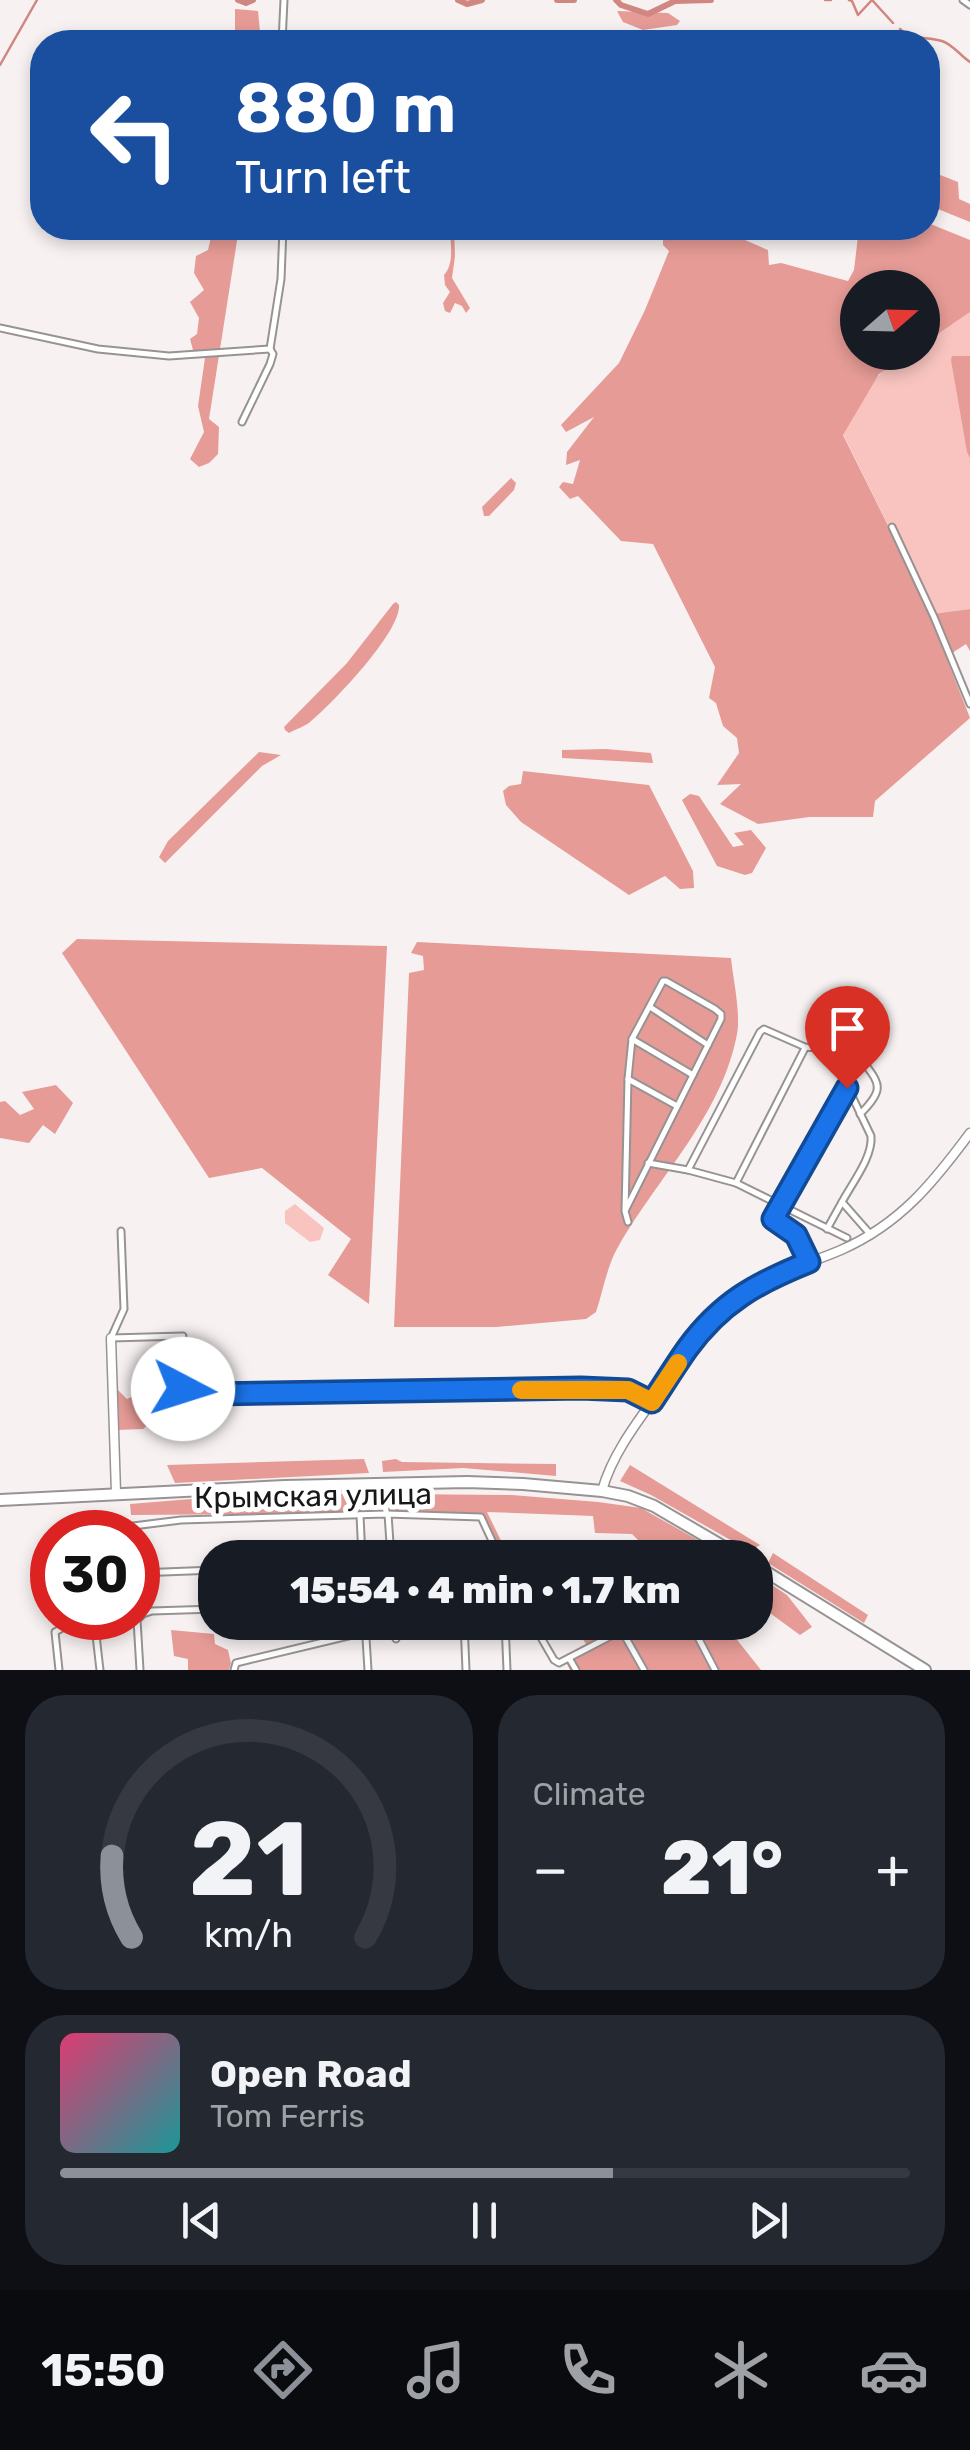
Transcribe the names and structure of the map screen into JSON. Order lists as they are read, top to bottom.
{
  "streets": {
    "street": ["Крымская улица"]
  },
  "north": "right",
  "page": {
    "turn": ["880 m", "Turn left"],
    "limit": "30",
    "trip": "15:54 · 4 min · 1.7 km",
    "tile": "Climate",
    "heat": ["−", "21°", "+"],
    "song": ["Open Road", "Tom Ferris"],
    "tabs": "15:50",
    "gauge": ["21", "km/h"]
  }
}
